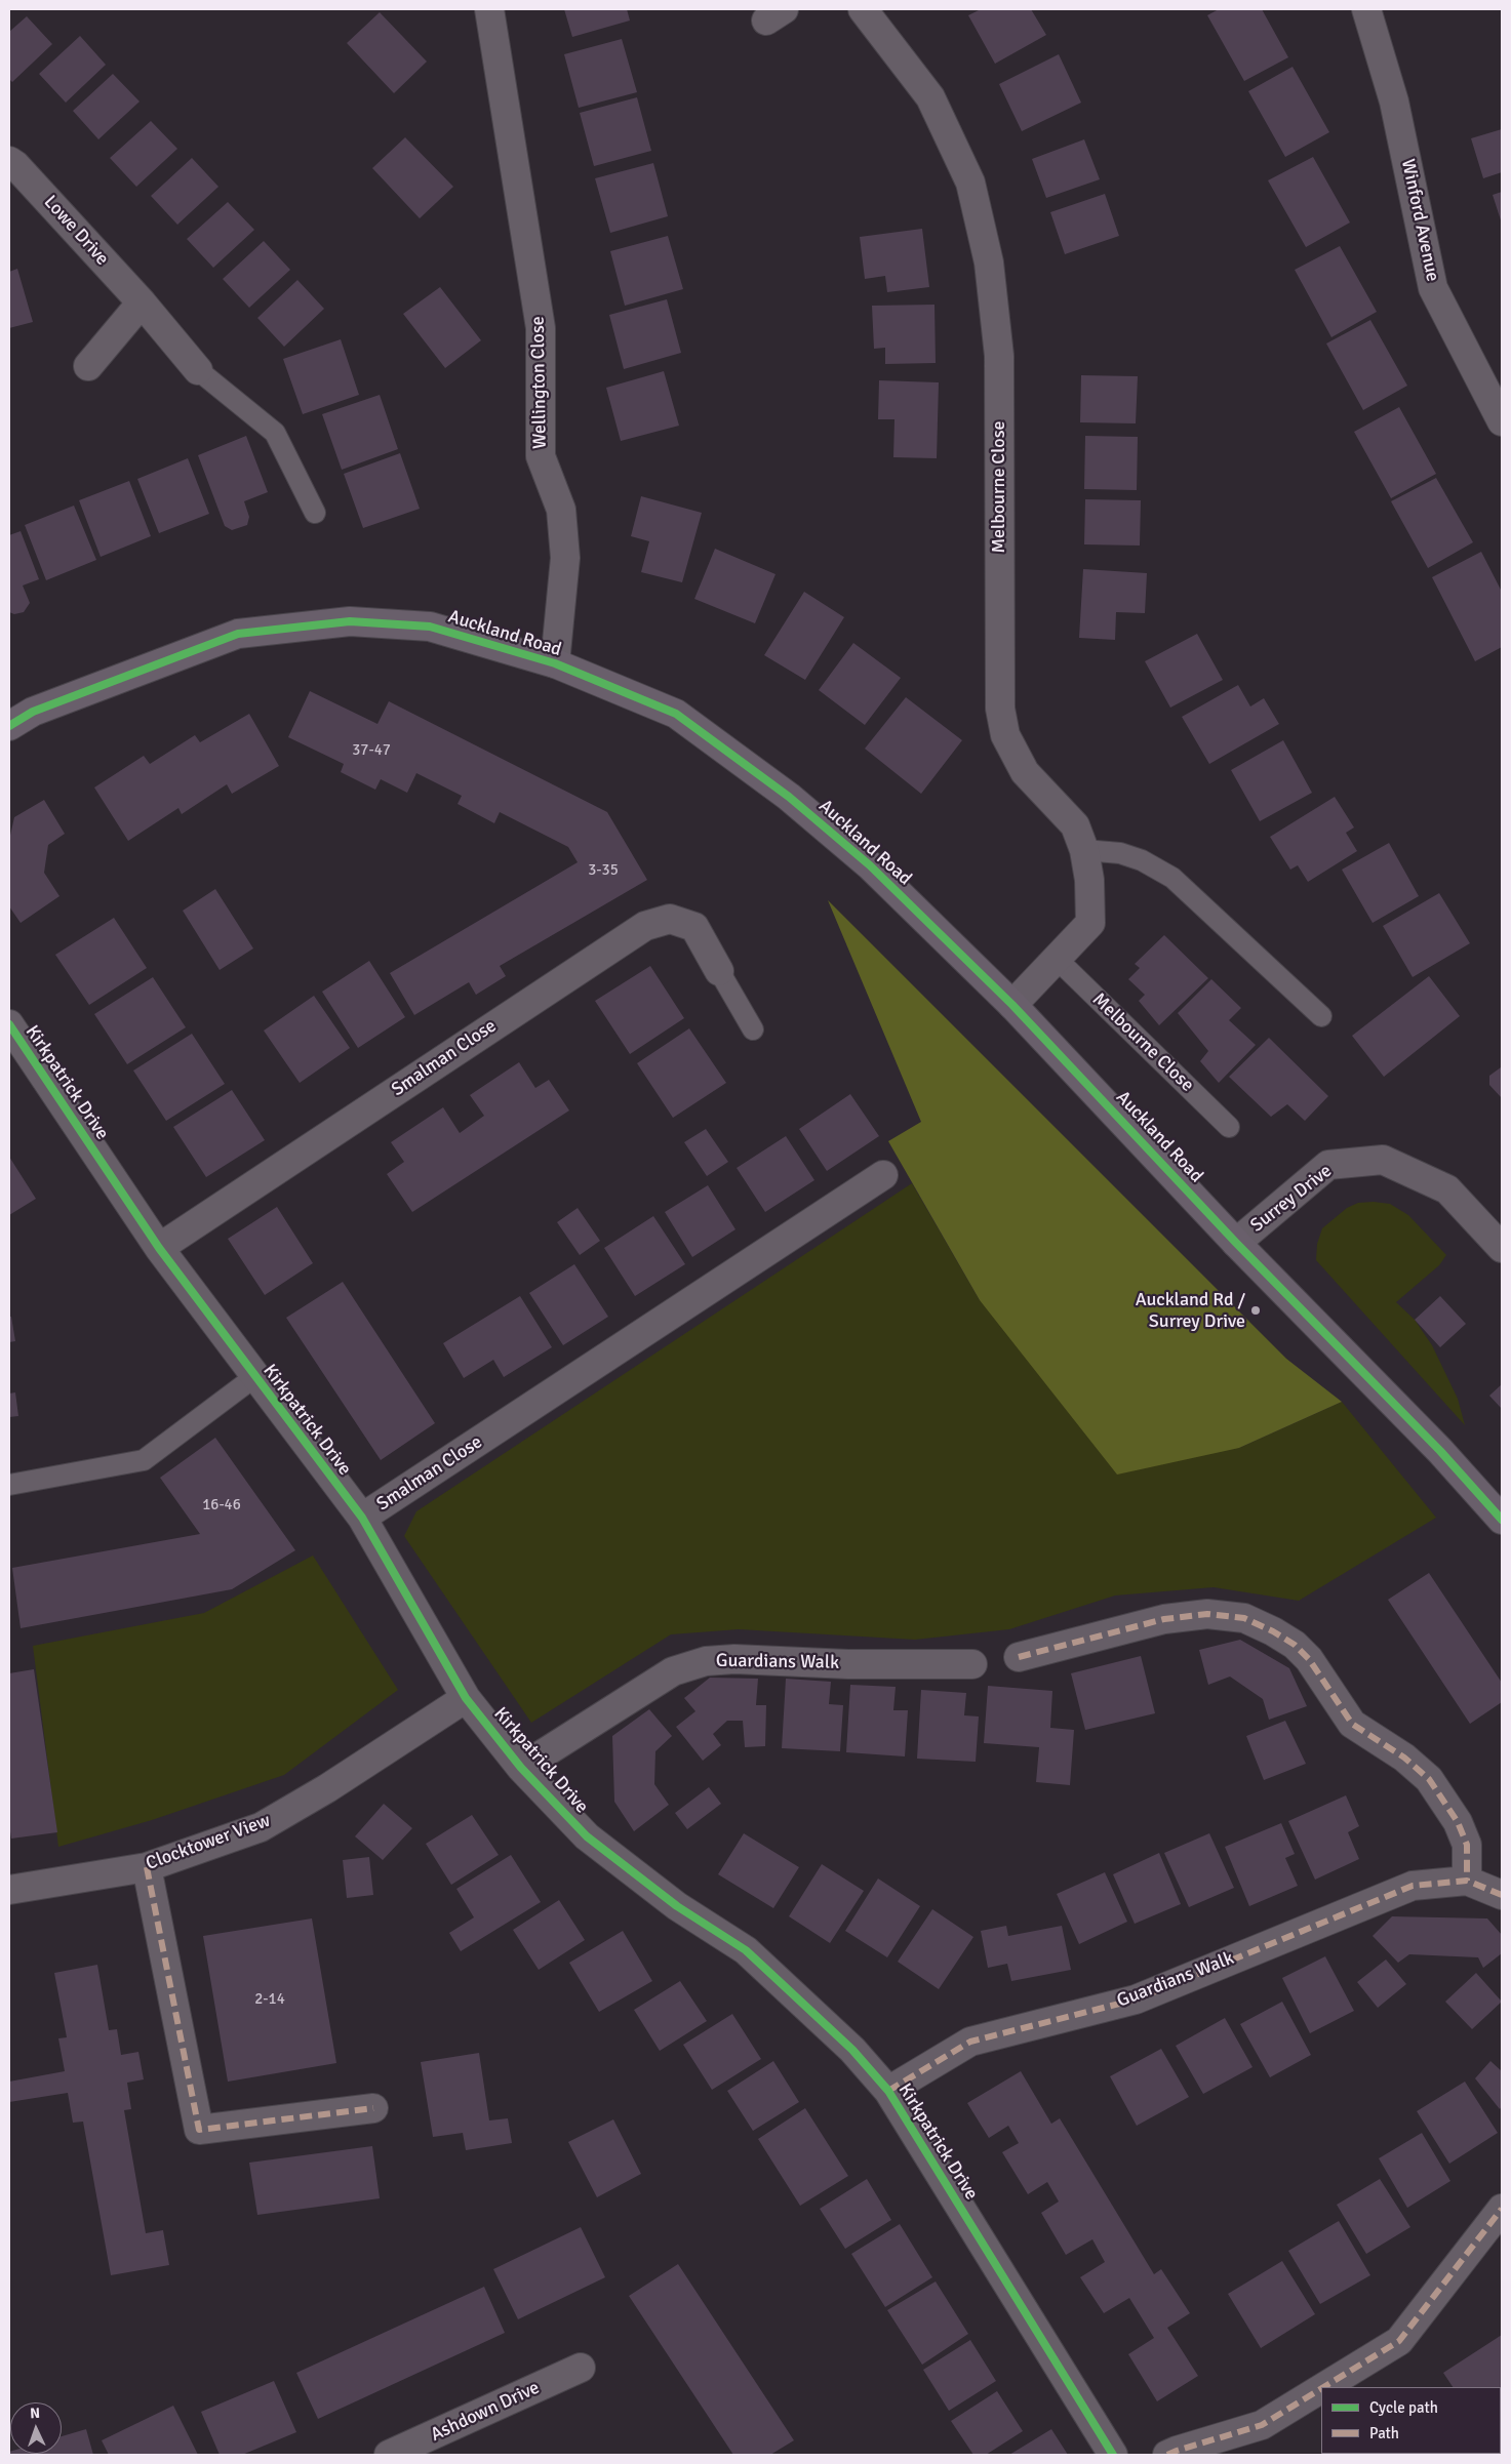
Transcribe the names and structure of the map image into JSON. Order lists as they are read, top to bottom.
{
  "streets": {
    "street": [
      "Winford Avenue",
      "Lowe Drive",
      "Wellington Close",
      "Melbourne Close",
      "Auckland Road",
      "Smalman Close",
      "Kirkpatrick Drive",
      "Surrey Drive",
      "Guardians Walk",
      "Clocktower View",
      "Ashdown Drive"
    ]
  },
  "crossings": [
    ["Wellington Close", "Auckland Road"],
    ["Melbourne Close", "Auckland Road"],
    ["Auckland Road", "Surrey Drive"],
    ["Smalman Close", "Kirkpatrick Drive"],
    ["Kirkpatrick Drive", "Guardians Walk"],
    ["Kirkpatrick Drive", "Clocktower View"]
  ],
  "places": ["Auckland Rd / Surrey Drive"],
  "house_numbers": [
    "37-47",
    "3-35",
    "16-46",
    "2-14"
  ],
  "legend": ["Cycle path", "Path"],
  "north": "top"
}
